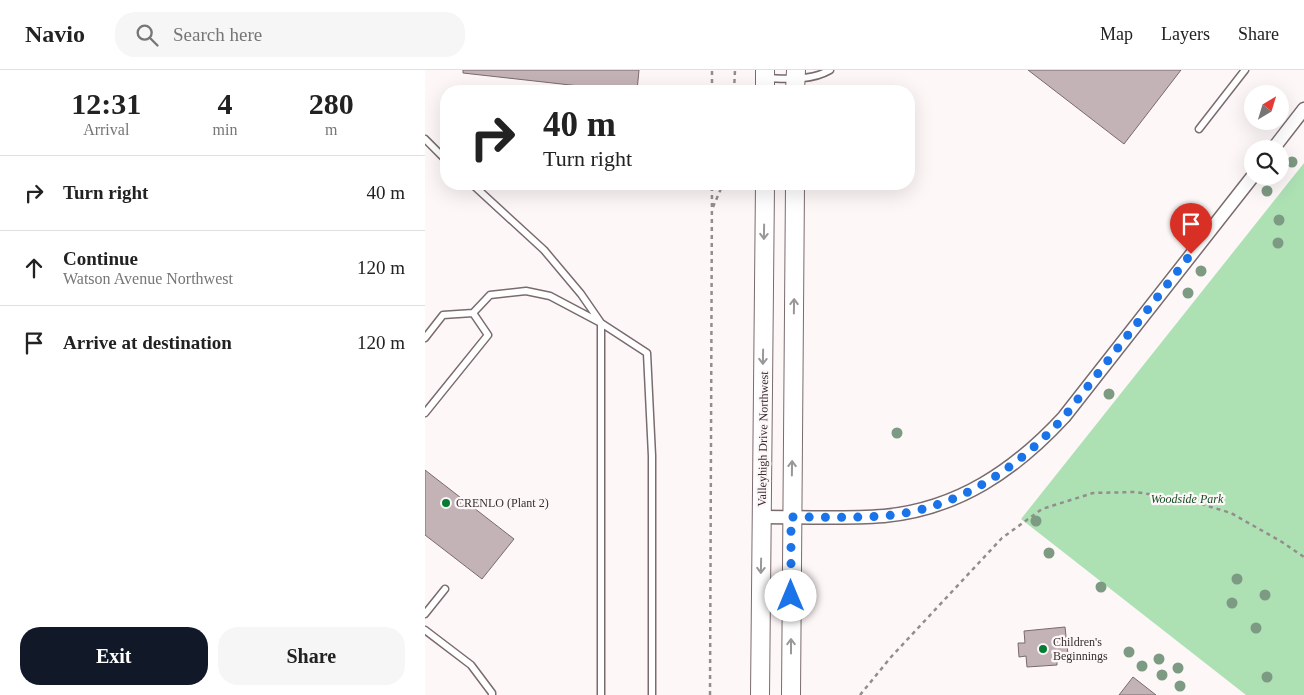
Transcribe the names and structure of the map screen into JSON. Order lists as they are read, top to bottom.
{
  "streets": {
    "main road": ["Valleyhigh Drive Northwest"]
  },
  "parks": ["Woodside Park"],
  "places": ["CRENLO (Plant 2)", "Children's Beginnings"],
  "north": "top right",
  "page": {
    "header": "Navio",
    "search": "Search here",
    "nav": ["Map", "Layers", "Share"],
    "eta": [
      "12:31",
      "Arrival",
      "4",
      "min",
      "280",
      "m"
    ],
    "turn": ["40 m", "Turn right"],
    "list": [
      {
        "name": "Turn right",
        "value": "40 m"
      },
      {
        "name": "Continue",
        "note": "Watson Avenue Northwest",
        "value": "120 m"
      },
      {
        "name": "Arrive at destination",
        "value": "120 m"
      }
    ],
    "buttons": ["Exit", "Share"]
  }
}
